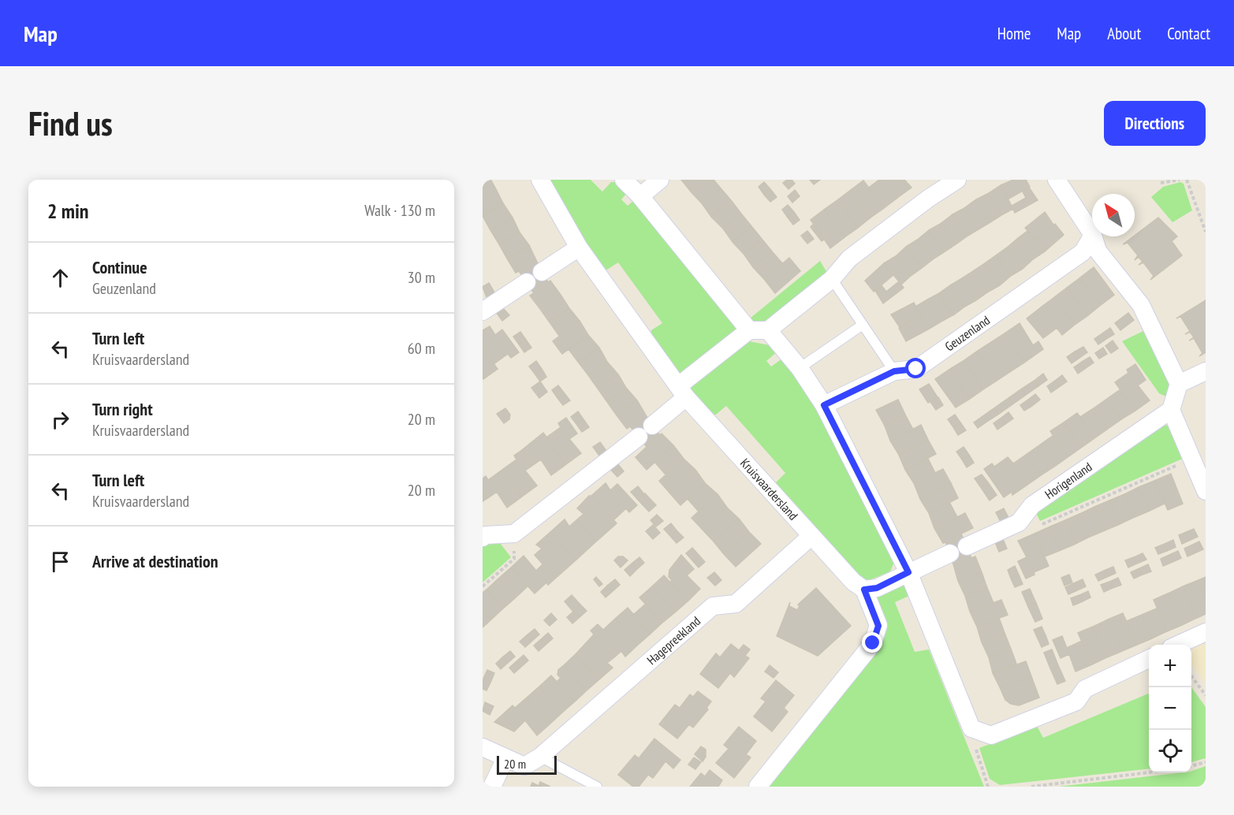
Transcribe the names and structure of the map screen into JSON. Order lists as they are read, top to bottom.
{
  "streets": {
    "street": [
      "Geuzenland",
      "Horigenland",
      "Kruisvaardersland",
      "Hagepreekland"
    ]
  },
  "crossings": [
    ["Kruisvaardersland", "Hagepreekland"]
  ],
  "scale_bar": "20 m",
  "north": "top left",
  "page": {
    "header": "Map",
    "nav": [
      "Home",
      "Map",
      "About",
      "Contact"
    ],
    "buttons": "Directions",
    "title": "Find us",
    "heading": ["2 min", "Walk · 130 m"],
    "list": [
      ["Continue", "Geuzenland", "30 m"],
      ["Turn left", "Kruisvaardersland", "60 m"],
      ["Turn right", "Kruisvaardersland", "20 m"],
      ["Turn left", "Kruisvaardersland", "20 m"],
      "Arrive at destination"
    ],
    "map_buttons": ["+", "−"],
    "scale": "20 m"
  }
}
